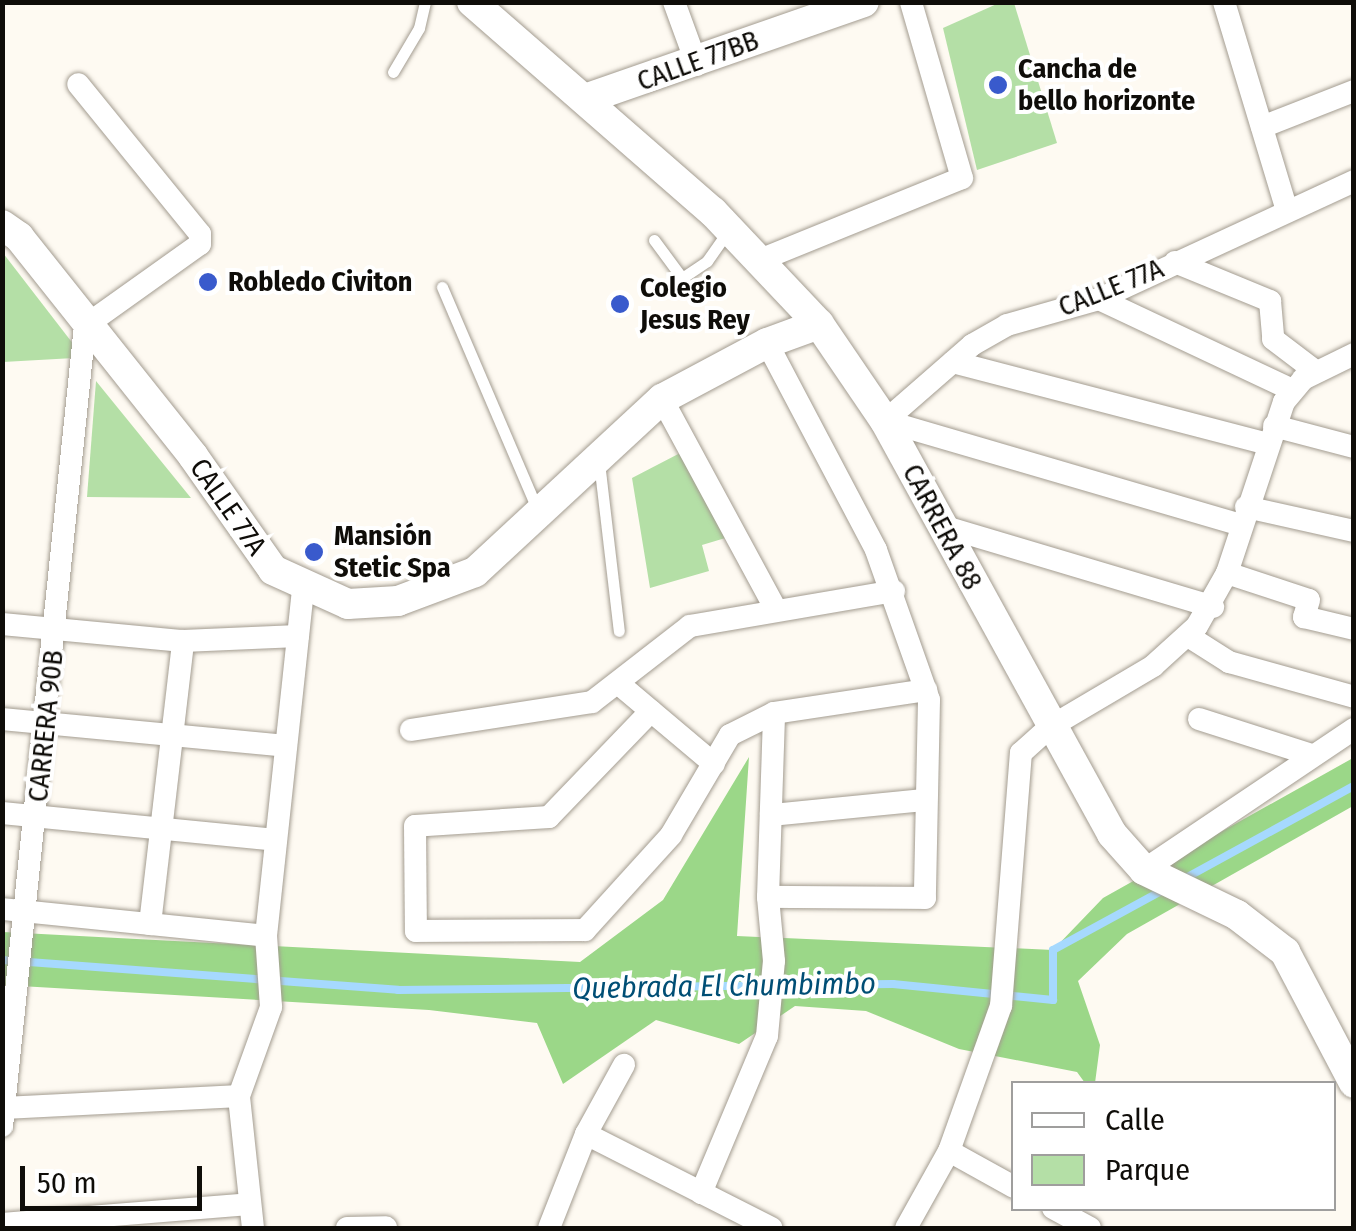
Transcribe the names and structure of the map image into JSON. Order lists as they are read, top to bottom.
{
  "streets": {
    "street": [
      "CALLE 77BB",
      "CALLE 77A",
      "CARRERA 88",
      "CARRERA 90B"
    ]
  },
  "crossings": [
    ["CALLE 77BB", "CARRERA 88"],
    ["CALLE 77A", "CARRERA 88"],
    ["CALLE 77A", "CARRERA 90B"]
  ],
  "water": ["Quebrada El Chumbimbo"],
  "places": [
    "Cancha de bello horizonte",
    "Robledo Civiton",
    "Colegio Jesus Rey",
    "Mansión Stetic Spa"
  ],
  "legend": ["Calle", "Parque"],
  "scale_bar": "50 m"
}
